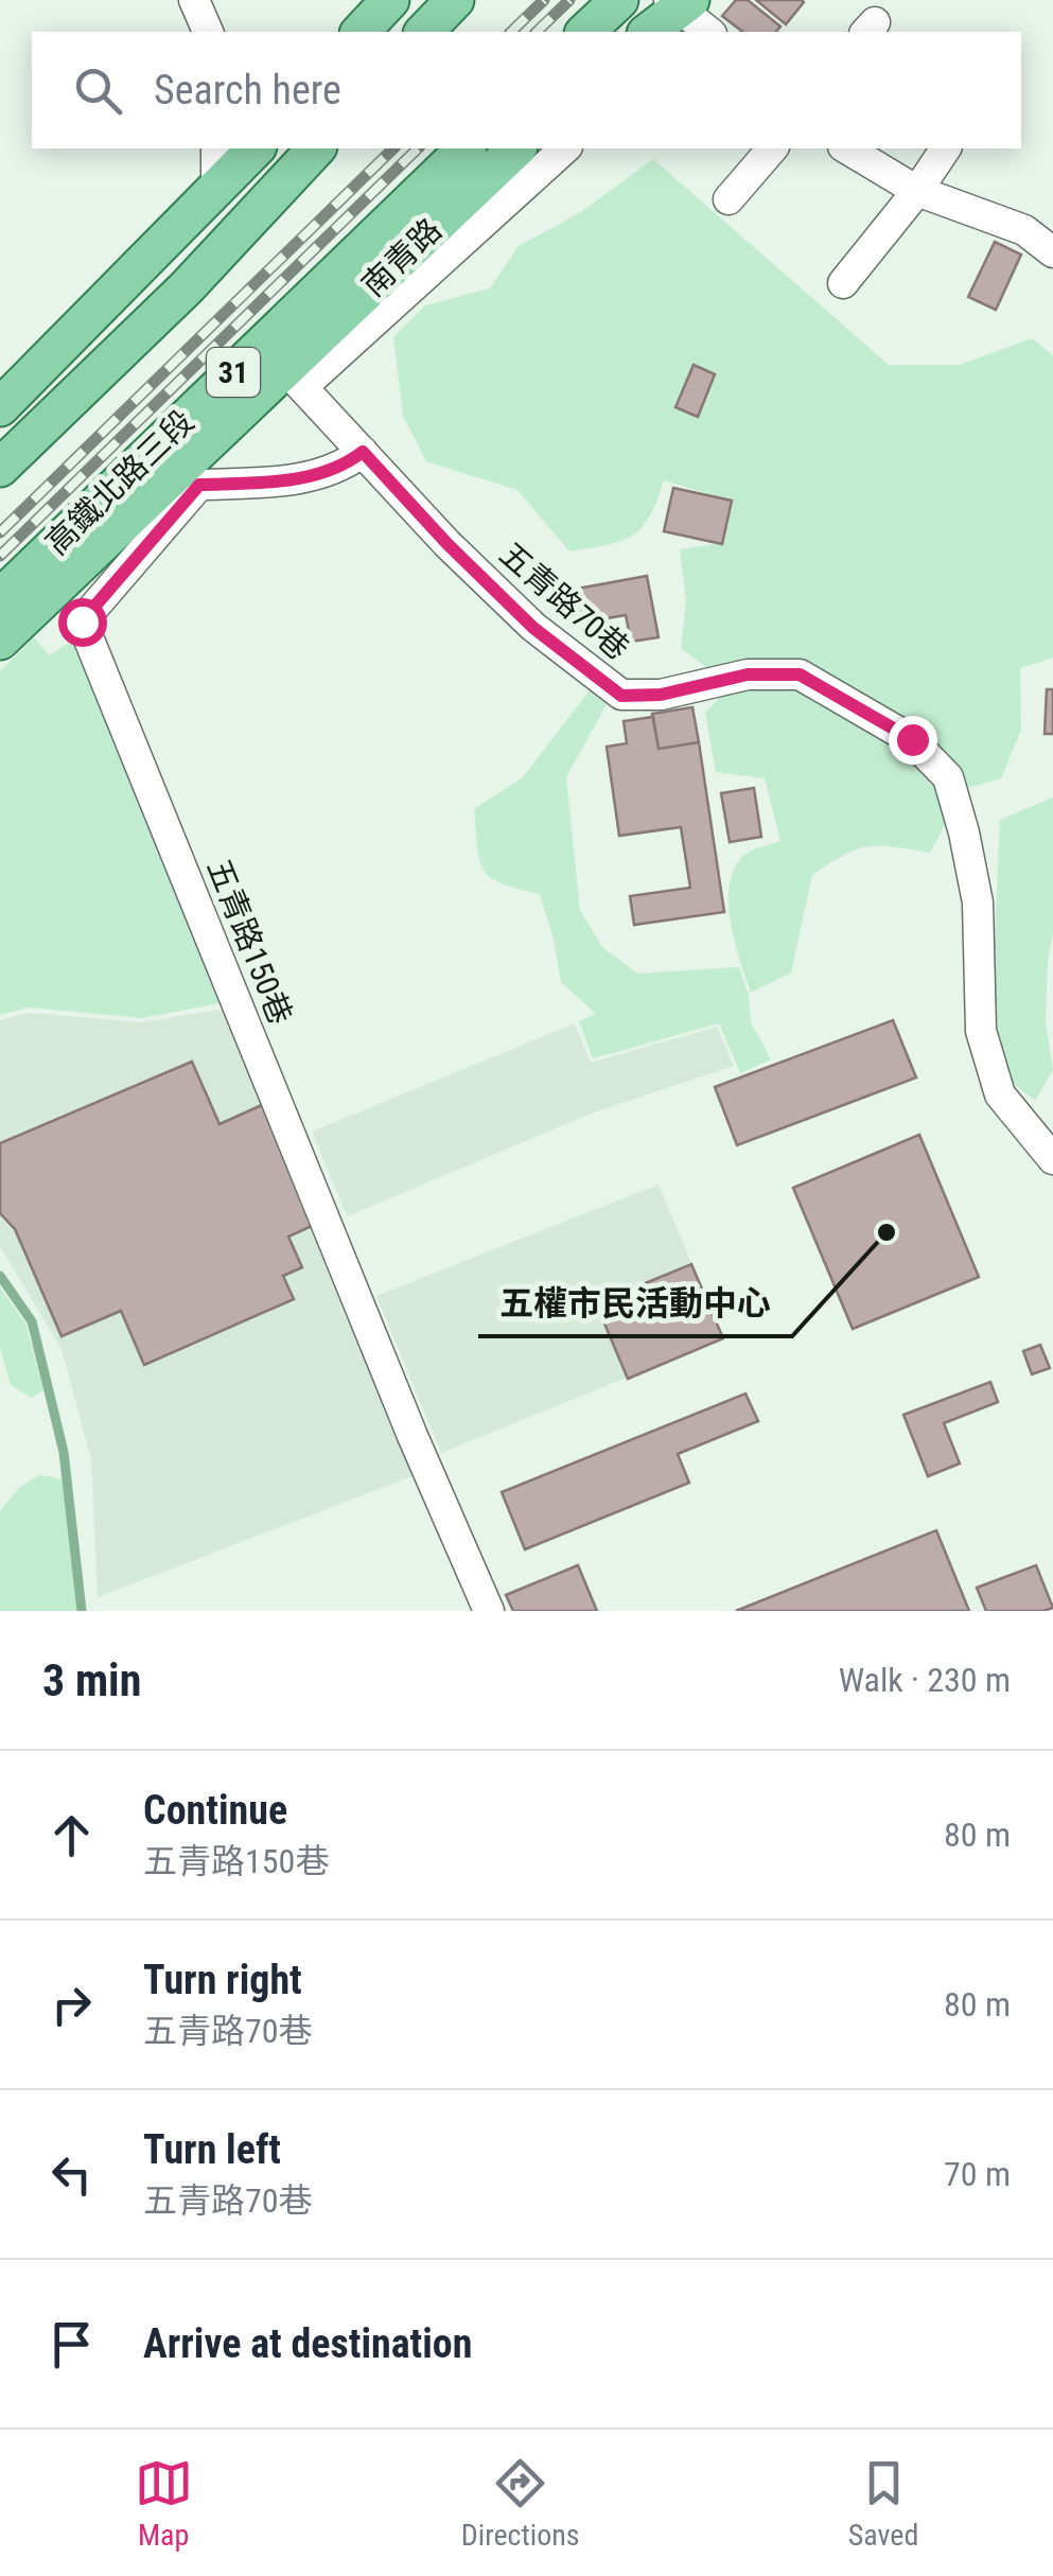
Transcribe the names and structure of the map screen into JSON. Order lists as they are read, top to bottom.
{
  "streets": {
    "main road": ["南青路", "31", "高鐵北路三段"],
    "street": ["五青路70巷", "五青路150巷"]
  },
  "crossings": [
    ["南青路", "高鐵北路三段"],
    ["南青路", "五青路70巷"],
    ["高鐵北路三段", "五青路70巷"],
    ["高鐵北路三段", "五青路150巷"]
  ],
  "places": ["五權市民活動中心"],
  "page": {
    "search": "Search here",
    "heading": ["3 min", "Walk · 230 m"],
    "list": [
      ["Continue", "五青路150巷", "80 m"],
      ["Turn right", "五青路70巷", "80 m"],
      ["Turn left", "五青路70巷", "70 m"],
      "Arrive at destination"
    ],
    "nav": ["Map", "Directions", "Saved"]
  }
}
